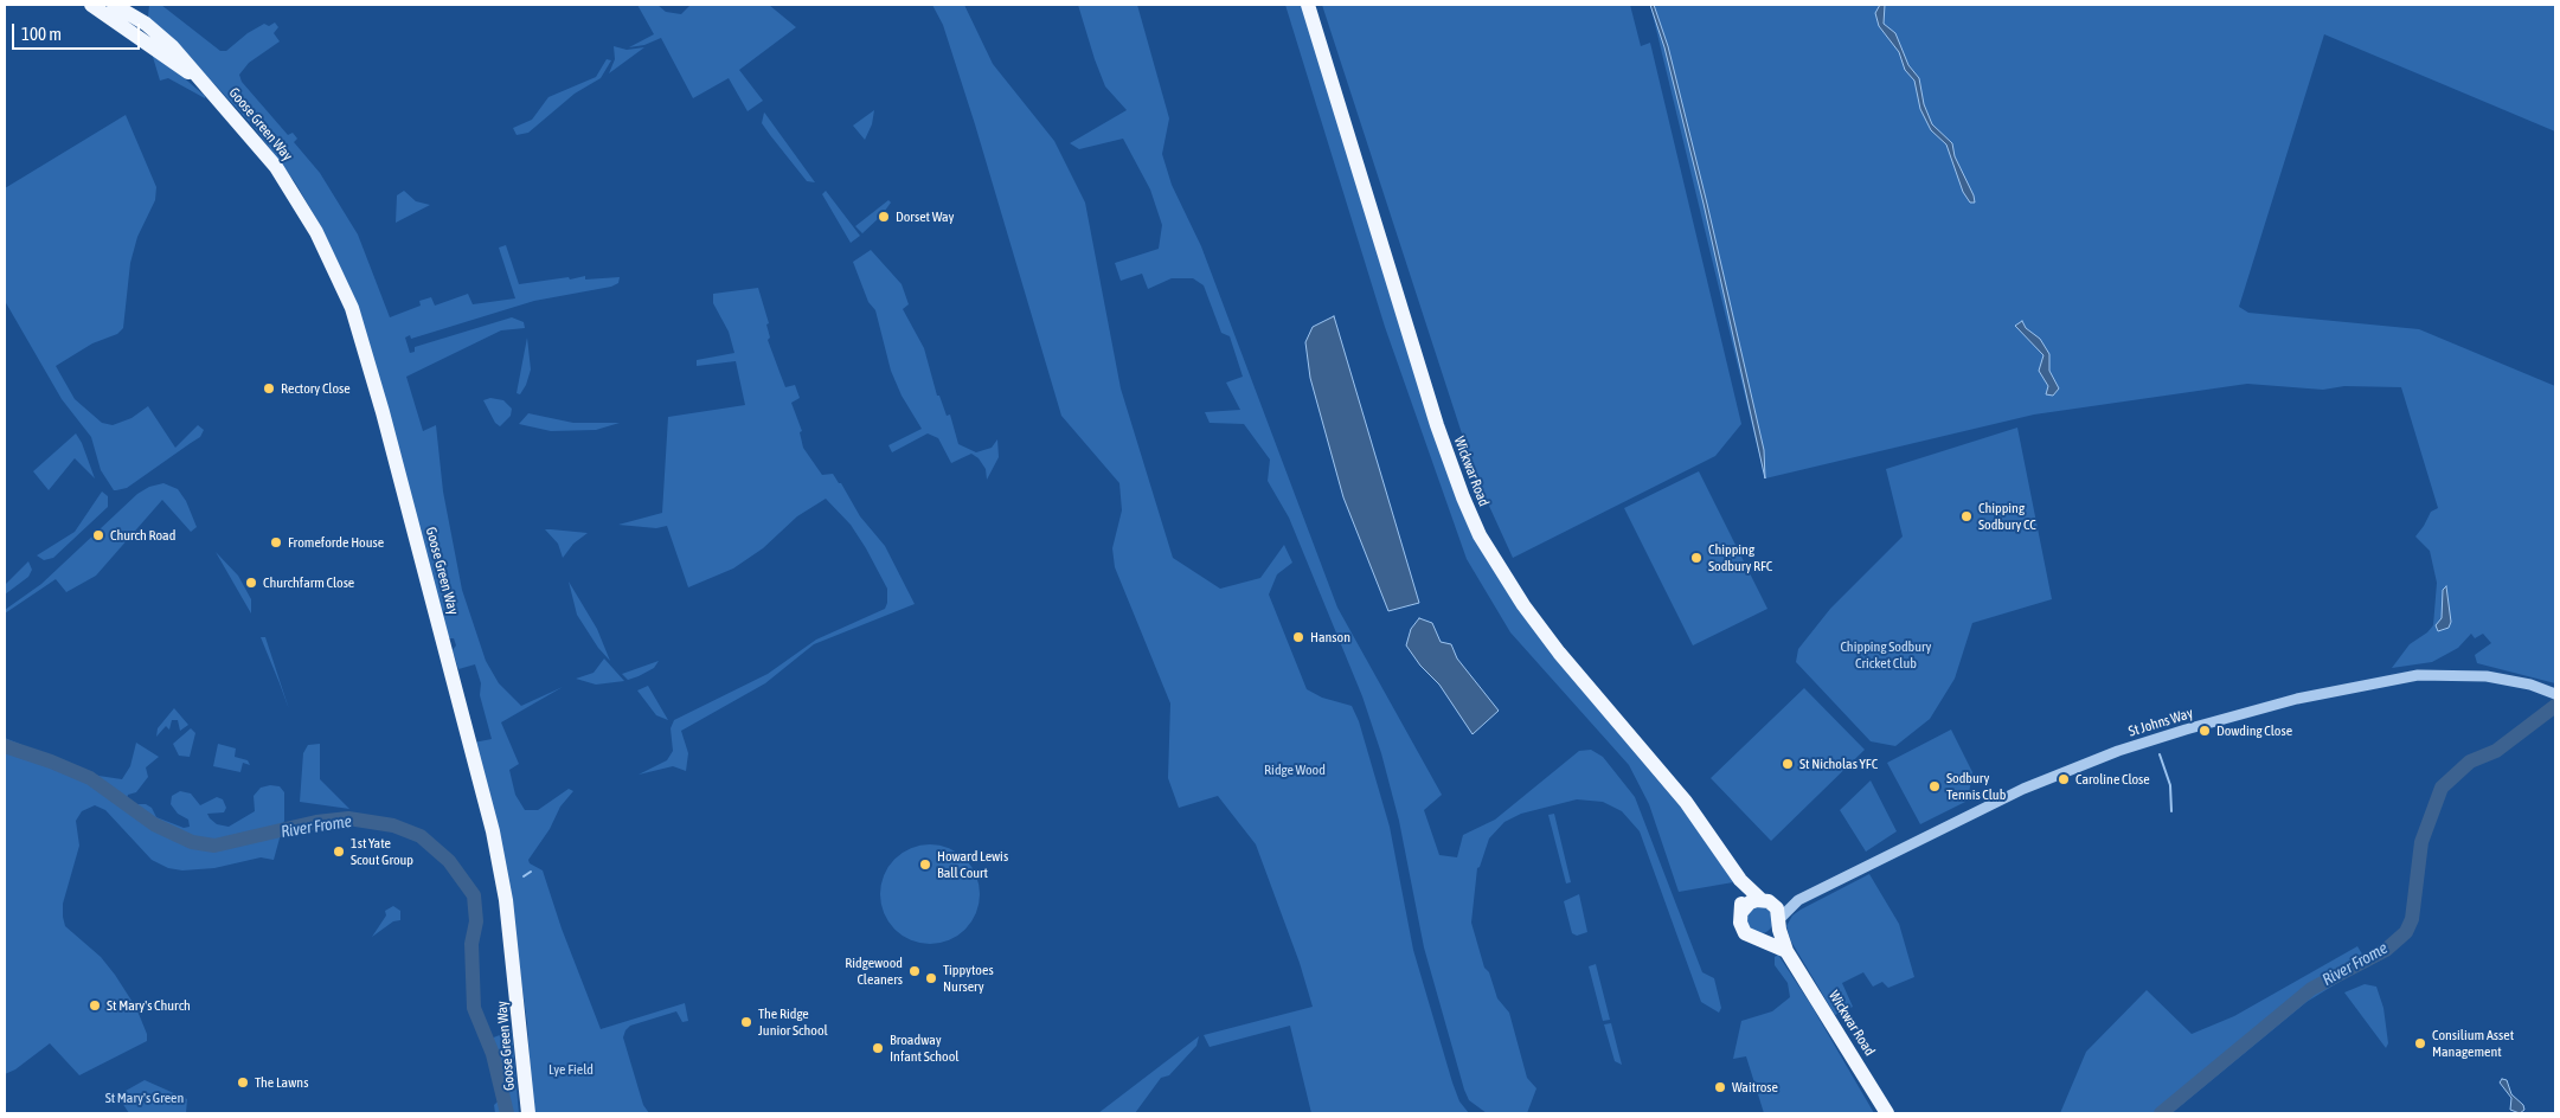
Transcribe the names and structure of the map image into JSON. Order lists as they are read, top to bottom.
{
  "streets": {
    "main road": ["Goose Green Way", "Wickwar Road"],
    "street": ["St Johns Way"]
  },
  "crossings": [
    ["Wickwar Road", "St Johns Way"]
  ],
  "water": ["River Frome"],
  "parks": [
    "Chipping Sodbury Cricket Club",
    "Ridge Wood",
    "Lye Field",
    "St Mary's Green"
  ],
  "places": [
    "Dorset Way",
    "Rectory Close",
    "Chipping Sodbury CC",
    "Church Road",
    "Fromeforde House",
    "Chipping Sodbury RFC",
    "Churchfarm Close",
    "Hanson",
    "Dowding Close",
    "St Nicholas YFC",
    "Caroline Close",
    "Sodbury Tennis Club",
    "1st Yate Scout Group",
    "Howard Lewis Ball Court",
    "Ridgewood Cleaners",
    "Tippytoes Nursery",
    "St Mary's Church",
    "The Ridge Junior School",
    "Consilium Asset Management",
    "Broadway Infant School",
    "The Lawns",
    "Waitrose"
  ],
  "scale_bar": "100 m"
}
